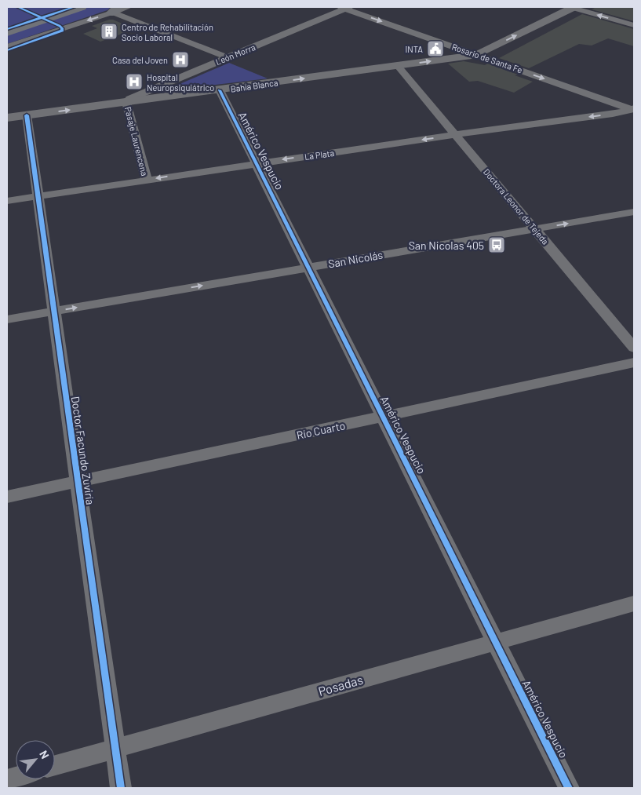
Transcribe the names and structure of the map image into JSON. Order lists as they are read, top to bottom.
{
  "streets": {
    "street": [
      "León Morra",
      "Rosario de Santa Fe",
      "Bahía Blanca",
      "Pasaje Laurencena",
      "Américo Vespucio",
      "La Plata",
      "Doctora Leonor de Tejeda",
      "San Nicolás",
      "Río Cuarto",
      "Doctor Facundo Zuviría",
      "Posadas"
    ]
  },
  "crossings": [
    ["León Morra", "Rosario de Santa Fe"],
    ["León Morra", "Bahía Blanca"],
    ["León Morra", "Pasaje Laurencena"],
    ["Rosario de Santa Fe", "Bahía Blanca"],
    ["Rosario de Santa Fe", "La Plata"],
    ["Bahía Blanca", "Pasaje Laurencena"],
    ["Bahía Blanca", "Américo Vespucio"],
    ["Bahía Blanca", "Doctora Leonor de Tejeda"],
    ["Bahía Blanca", "Doctor Facundo Zuviría"],
    ["Pasaje Laurencena", "La Plata"],
    ["Américo Vespucio", "La Plata"],
    ["Américo Vespucio", "San Nicolás"],
    ["Américo Vespucio", "Río Cuarto"],
    ["Américo Vespucio", "Posadas"],
    ["La Plata", "Doctora Leonor de Tejeda"],
    ["La Plata", "Doctor Facundo Zuviría"],
    ["Doctora Leonor de Tejeda", "San Nicolás"],
    ["San Nicolás", "Doctor Facundo Zuviría"],
    ["Río Cuarto", "Doctor Facundo Zuviría"],
    ["Doctor Facundo Zuviría", "Posadas"]
  ],
  "one_way": [
    "Rosario de Santa Fe",
    "Bahía Blanca",
    "La Plata",
    "San Nicolás"
  ],
  "places": {
    "building": ["Centro de Rehabilitación Socio Laboral"],
    "public building": ["INTA"],
    "hospital": ["Casa del Joven", "Hospital Neuropsiquiátrico"],
    "bus stop": ["San Nicolas 405"]
  },
  "north": "top right"
}
